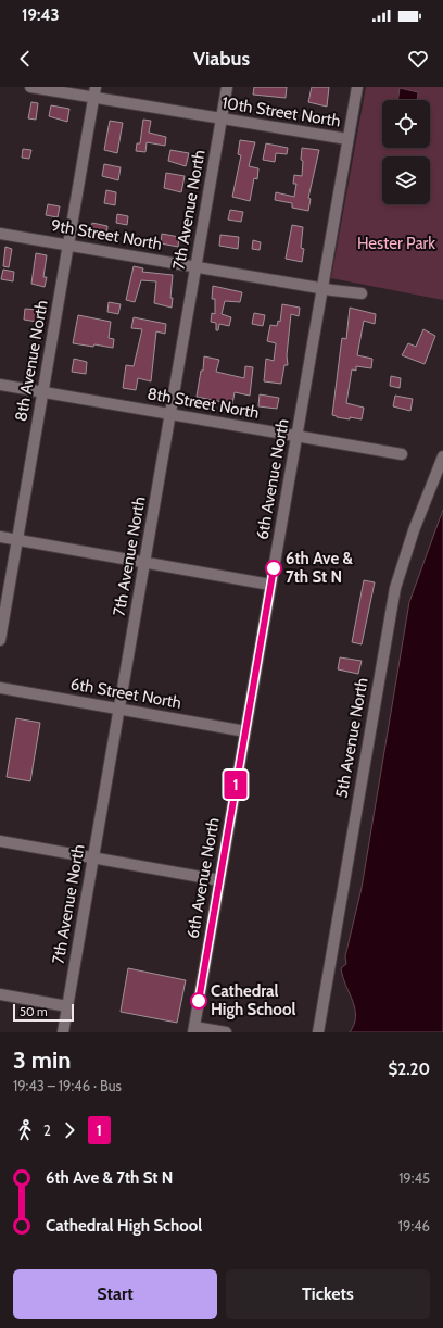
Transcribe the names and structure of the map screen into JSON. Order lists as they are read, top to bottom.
{
  "streets": {
    "street": [
      "10th Street North",
      "7th Avenue North",
      "9th Street North",
      "8th Avenue North",
      "8th Street North",
      "6th Avenue North",
      "6th Street North",
      "5th Avenue North"
    ]
  },
  "crossings": [
    ["10th Street North", "7th Avenue North"],
    ["10th Street North", "8th Avenue North"],
    ["10th Street North", "6th Avenue North"],
    ["7th Avenue North", "9th Street North"],
    ["7th Avenue North", "8th Street North"],
    ["7th Avenue North", "6th Street North"],
    ["9th Street North", "8th Avenue North"],
    ["9th Street North", "6th Avenue North"],
    ["8th Avenue North", "8th Street North"],
    ["8th Street North", "6th Avenue North"],
    ["6th Avenue North", "6th Street North"]
  ],
  "parks": ["Hester Park"],
  "places": ["6th Ave & 7th St N", "Cathedral High School"],
  "lines": ["bus line 1"],
  "scale_bar": "50 m",
  "page": {
    "status": "19:43",
    "header": "Viabus",
    "on_map": "1",
    "scale": "50 m",
    "heading": ["3 min", "19:43 – 19:46 · Bus", "$2.20"],
    "legs": ["2", "1"],
    "list": [
      {
        "name": "6th Ave & 7th St N",
        "value": "19:45"
      },
      {
        "name": "Cathedral High School",
        "value": "19:46"
      }
    ],
    "buttons": ["Start", "Tickets"]
  }
}
